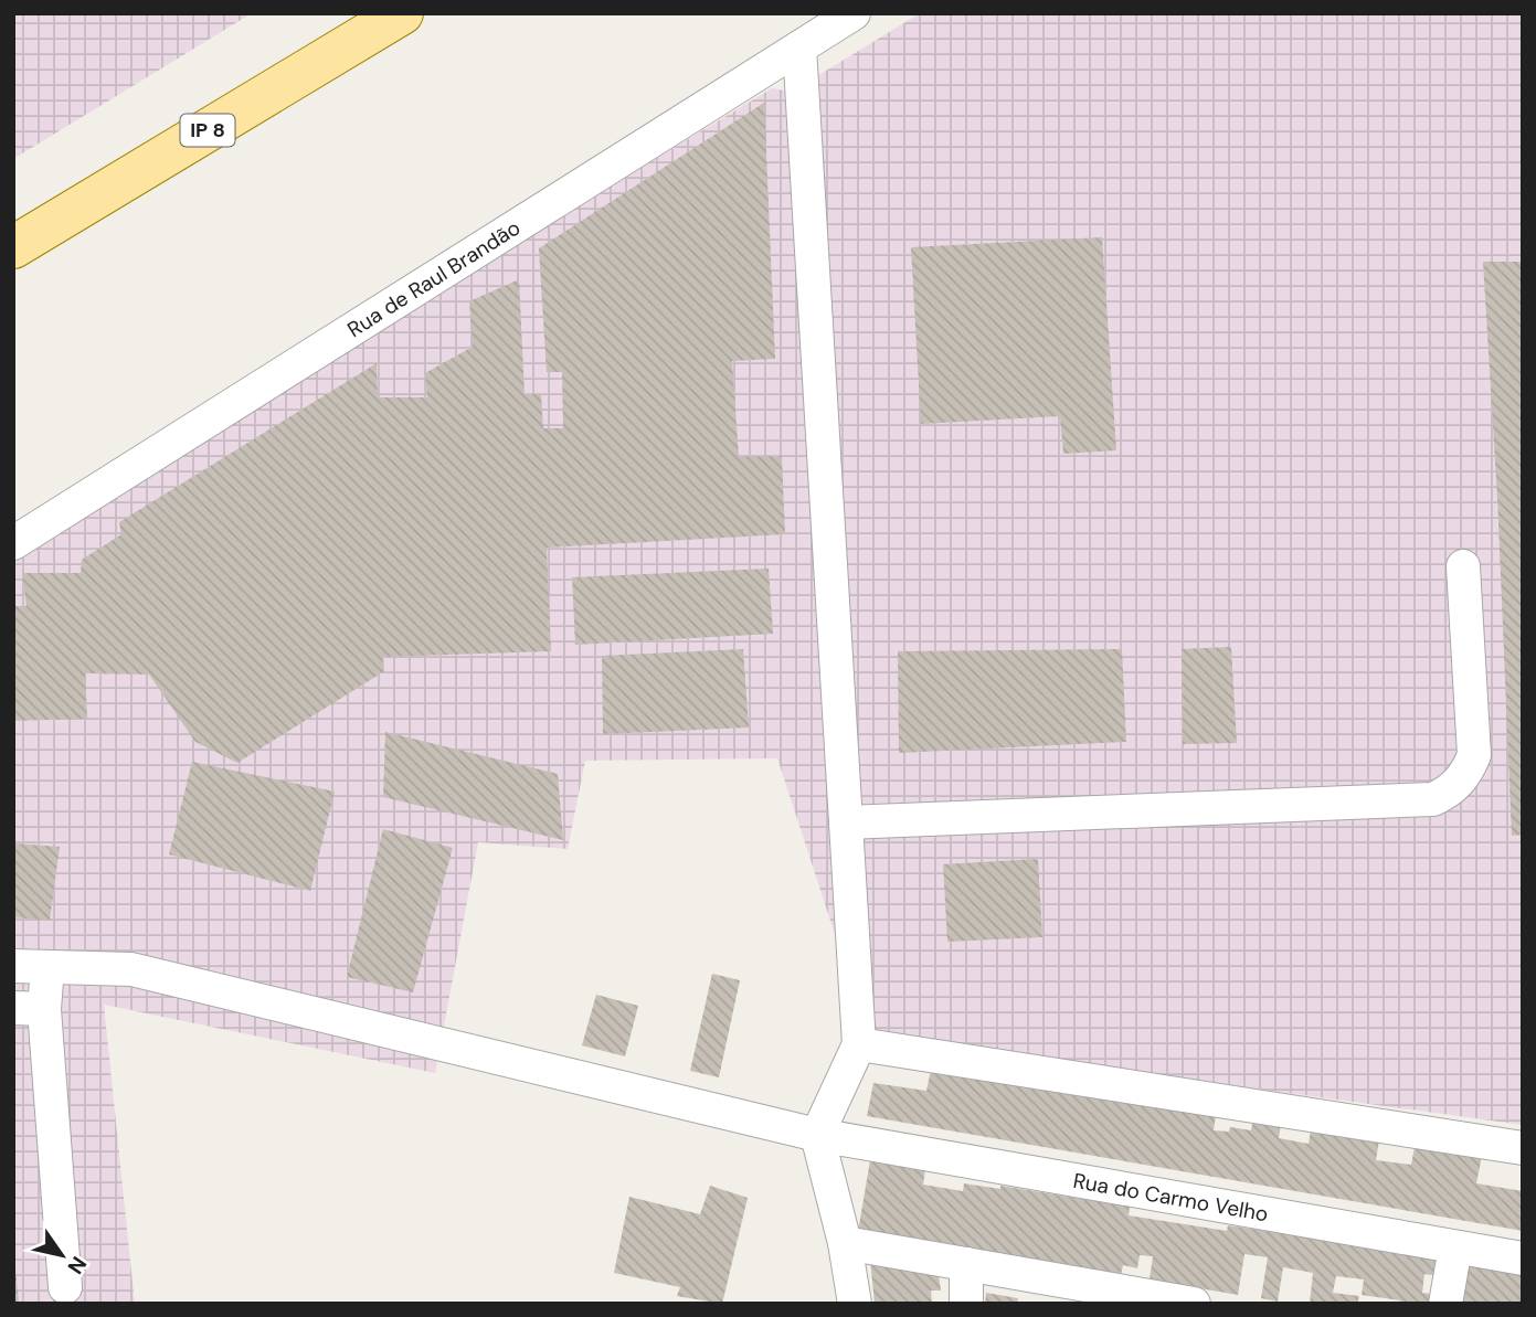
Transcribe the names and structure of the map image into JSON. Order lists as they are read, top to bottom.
{
  "streets": {
    "main road": ["IP 8"],
    "street": ["Rua de Raul Brandão", "Rua do Carmo Velho"]
  },
  "north": "bottom right"
}
